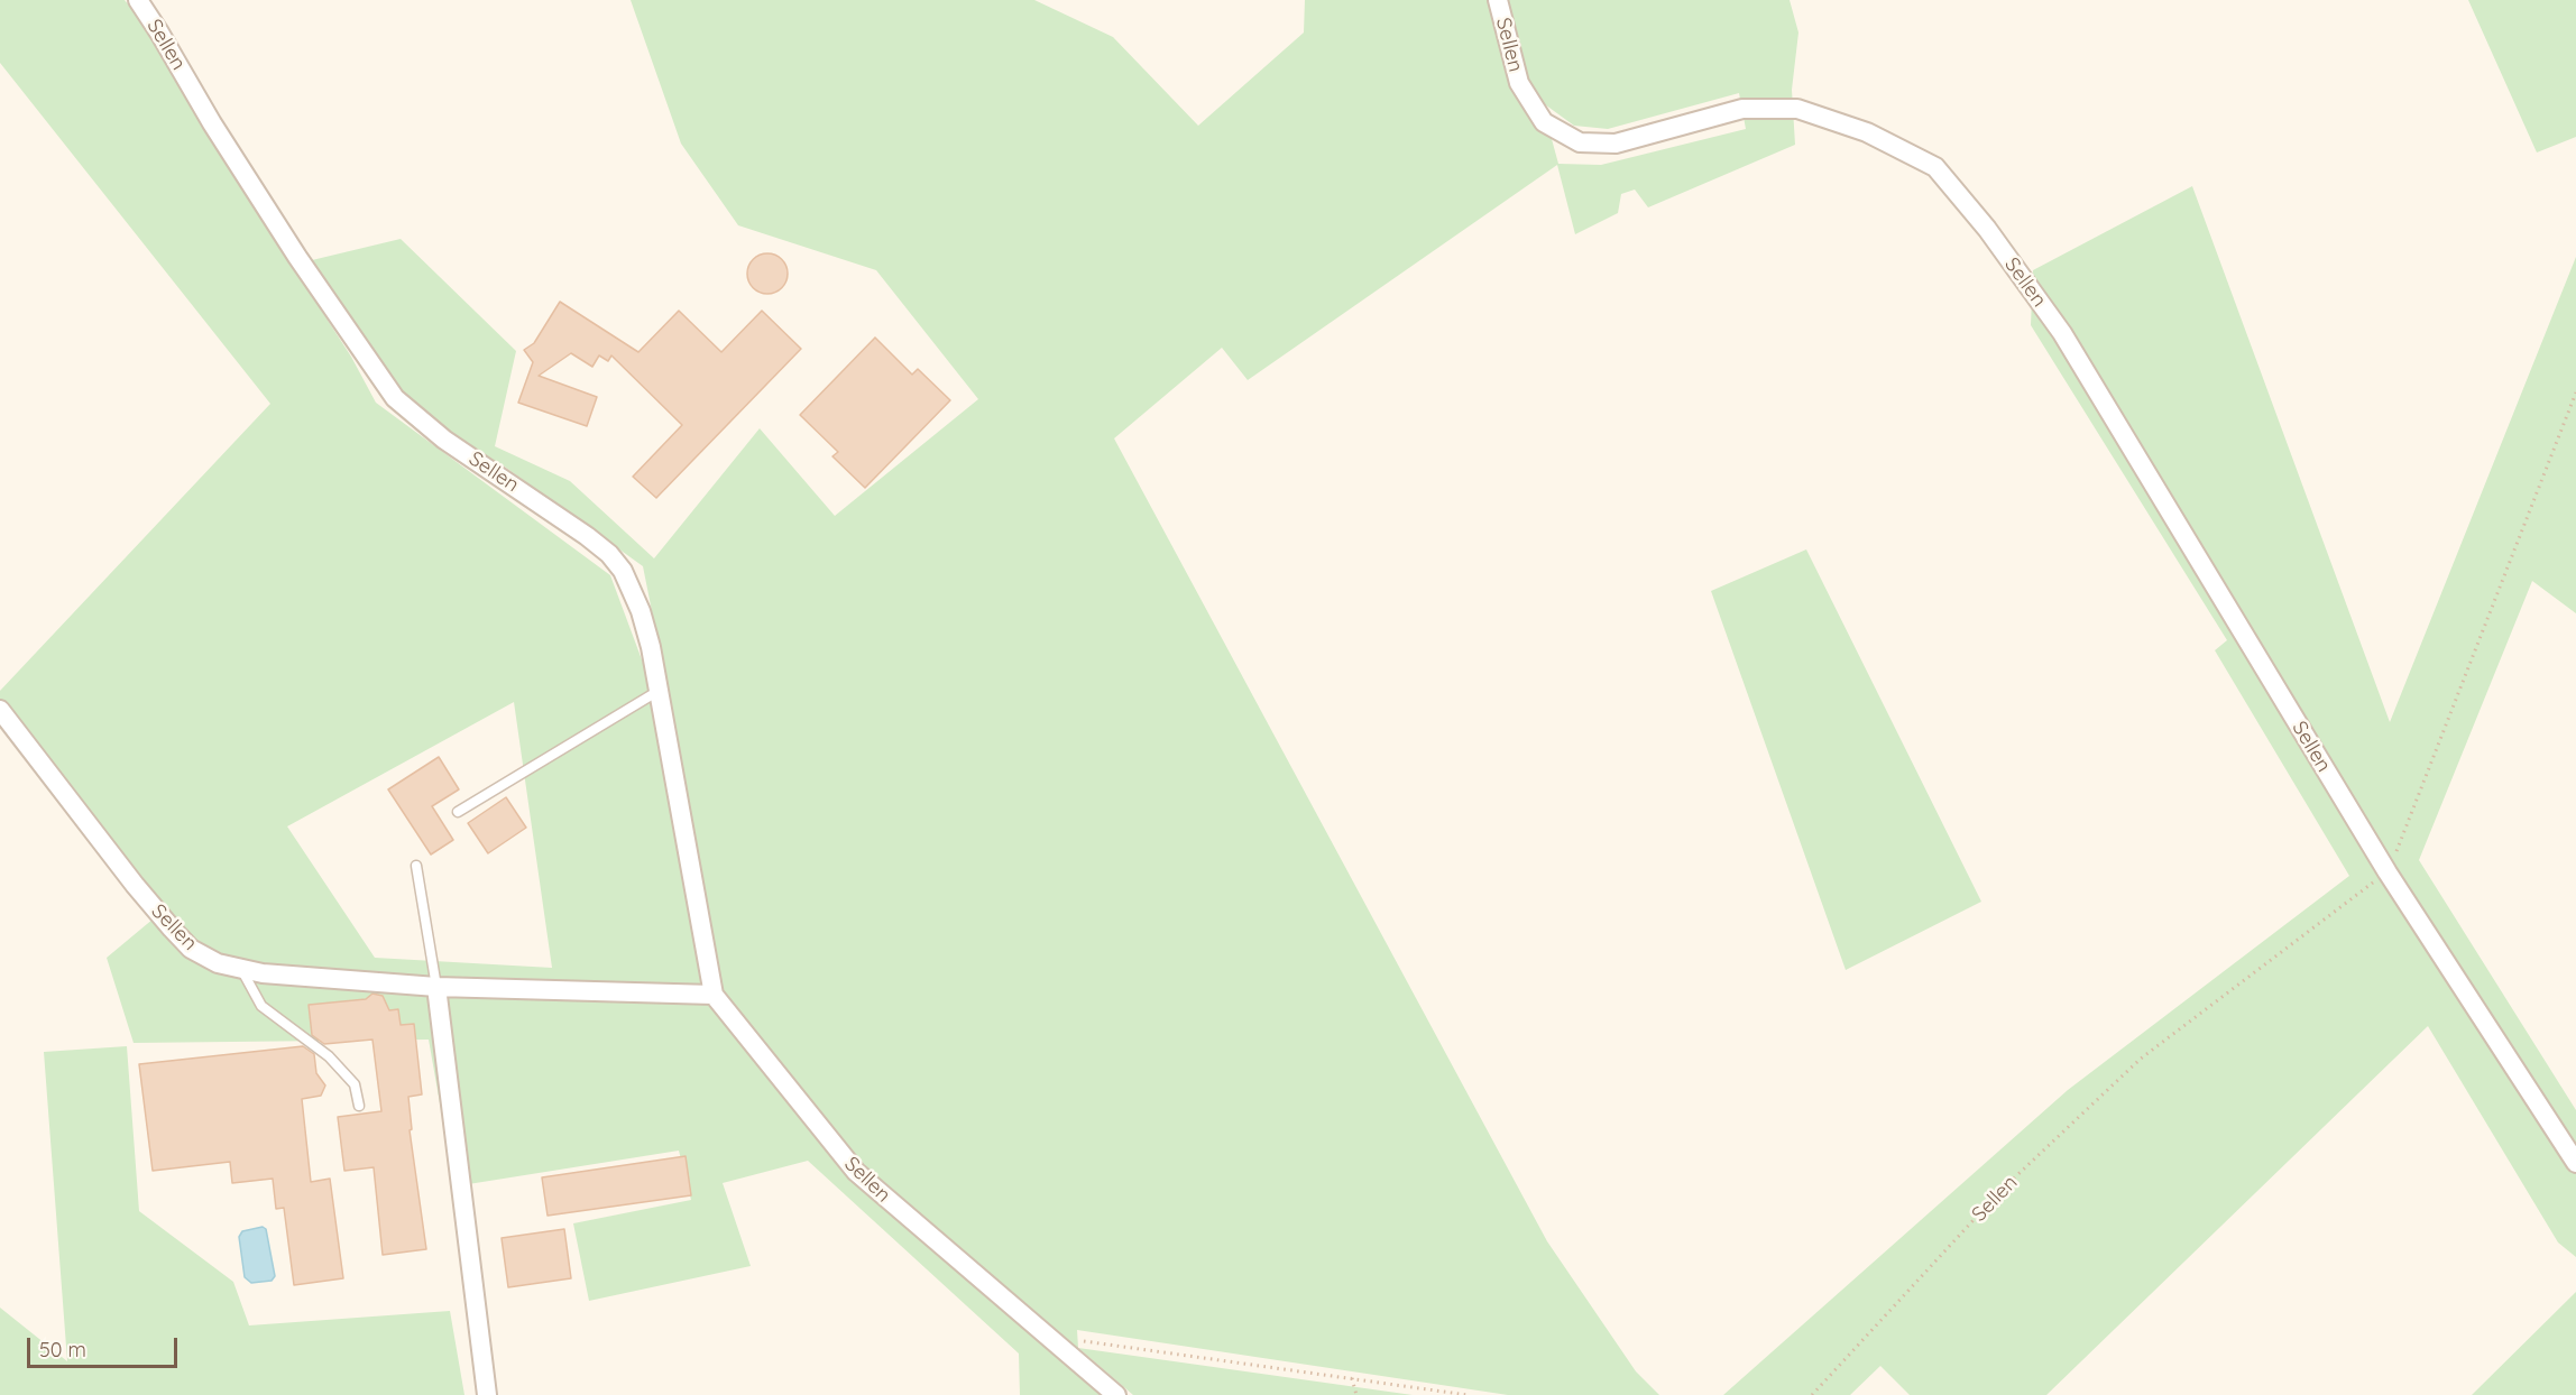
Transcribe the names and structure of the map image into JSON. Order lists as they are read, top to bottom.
{
  "streets": {
    "street": ["Sellen"]
  },
  "scale_bar": "50 m"
}
